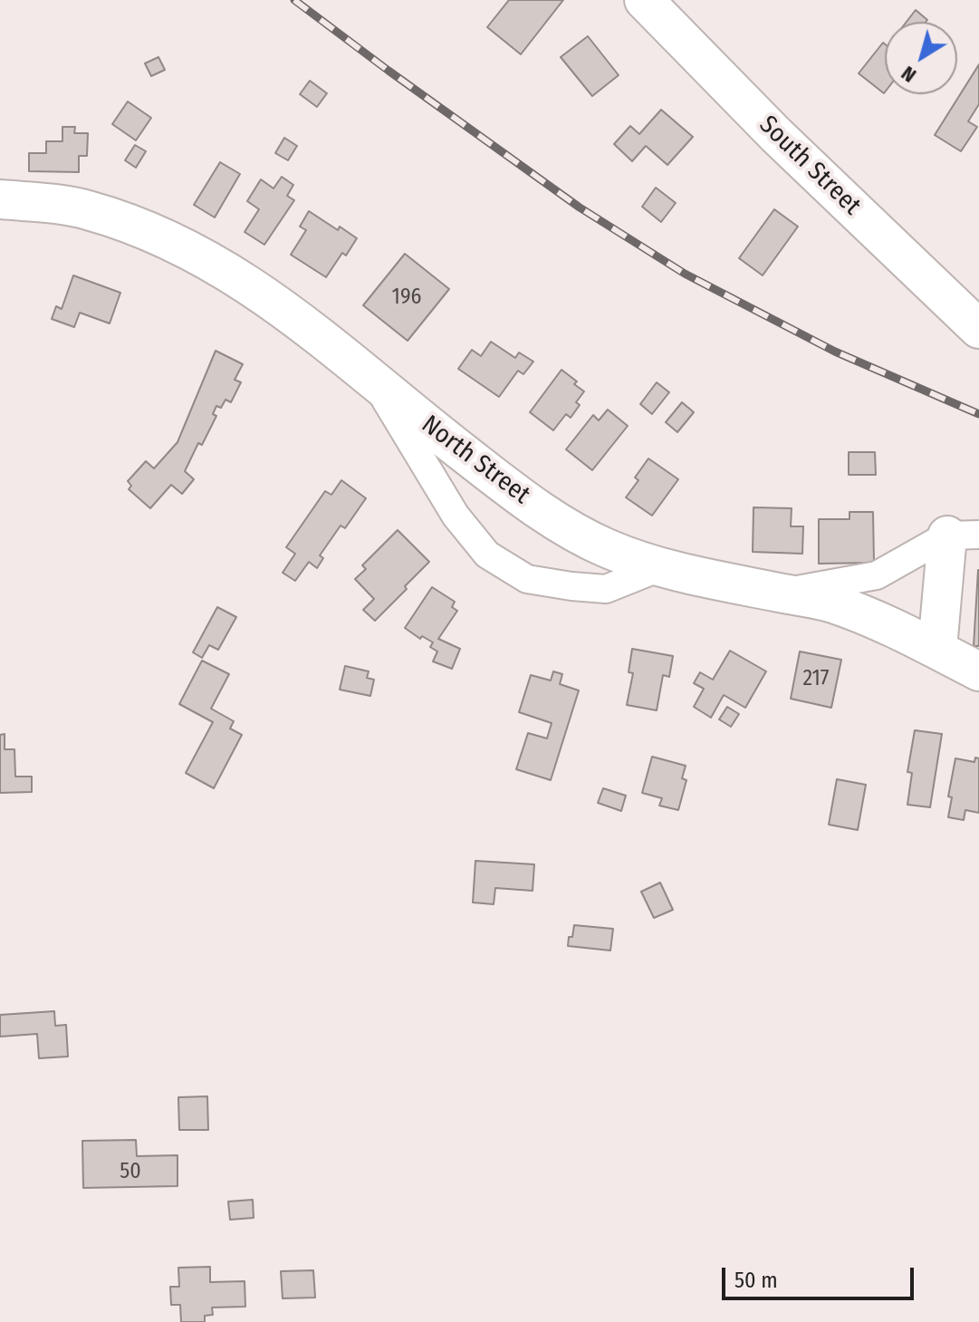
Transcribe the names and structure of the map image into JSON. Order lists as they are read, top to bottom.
{
  "streets": {
    "street": ["South Street", "North Street"]
  },
  "house_numbers": ["196", "217", "50"],
  "scale_bar": "50 m",
  "north": "bottom left"
}
